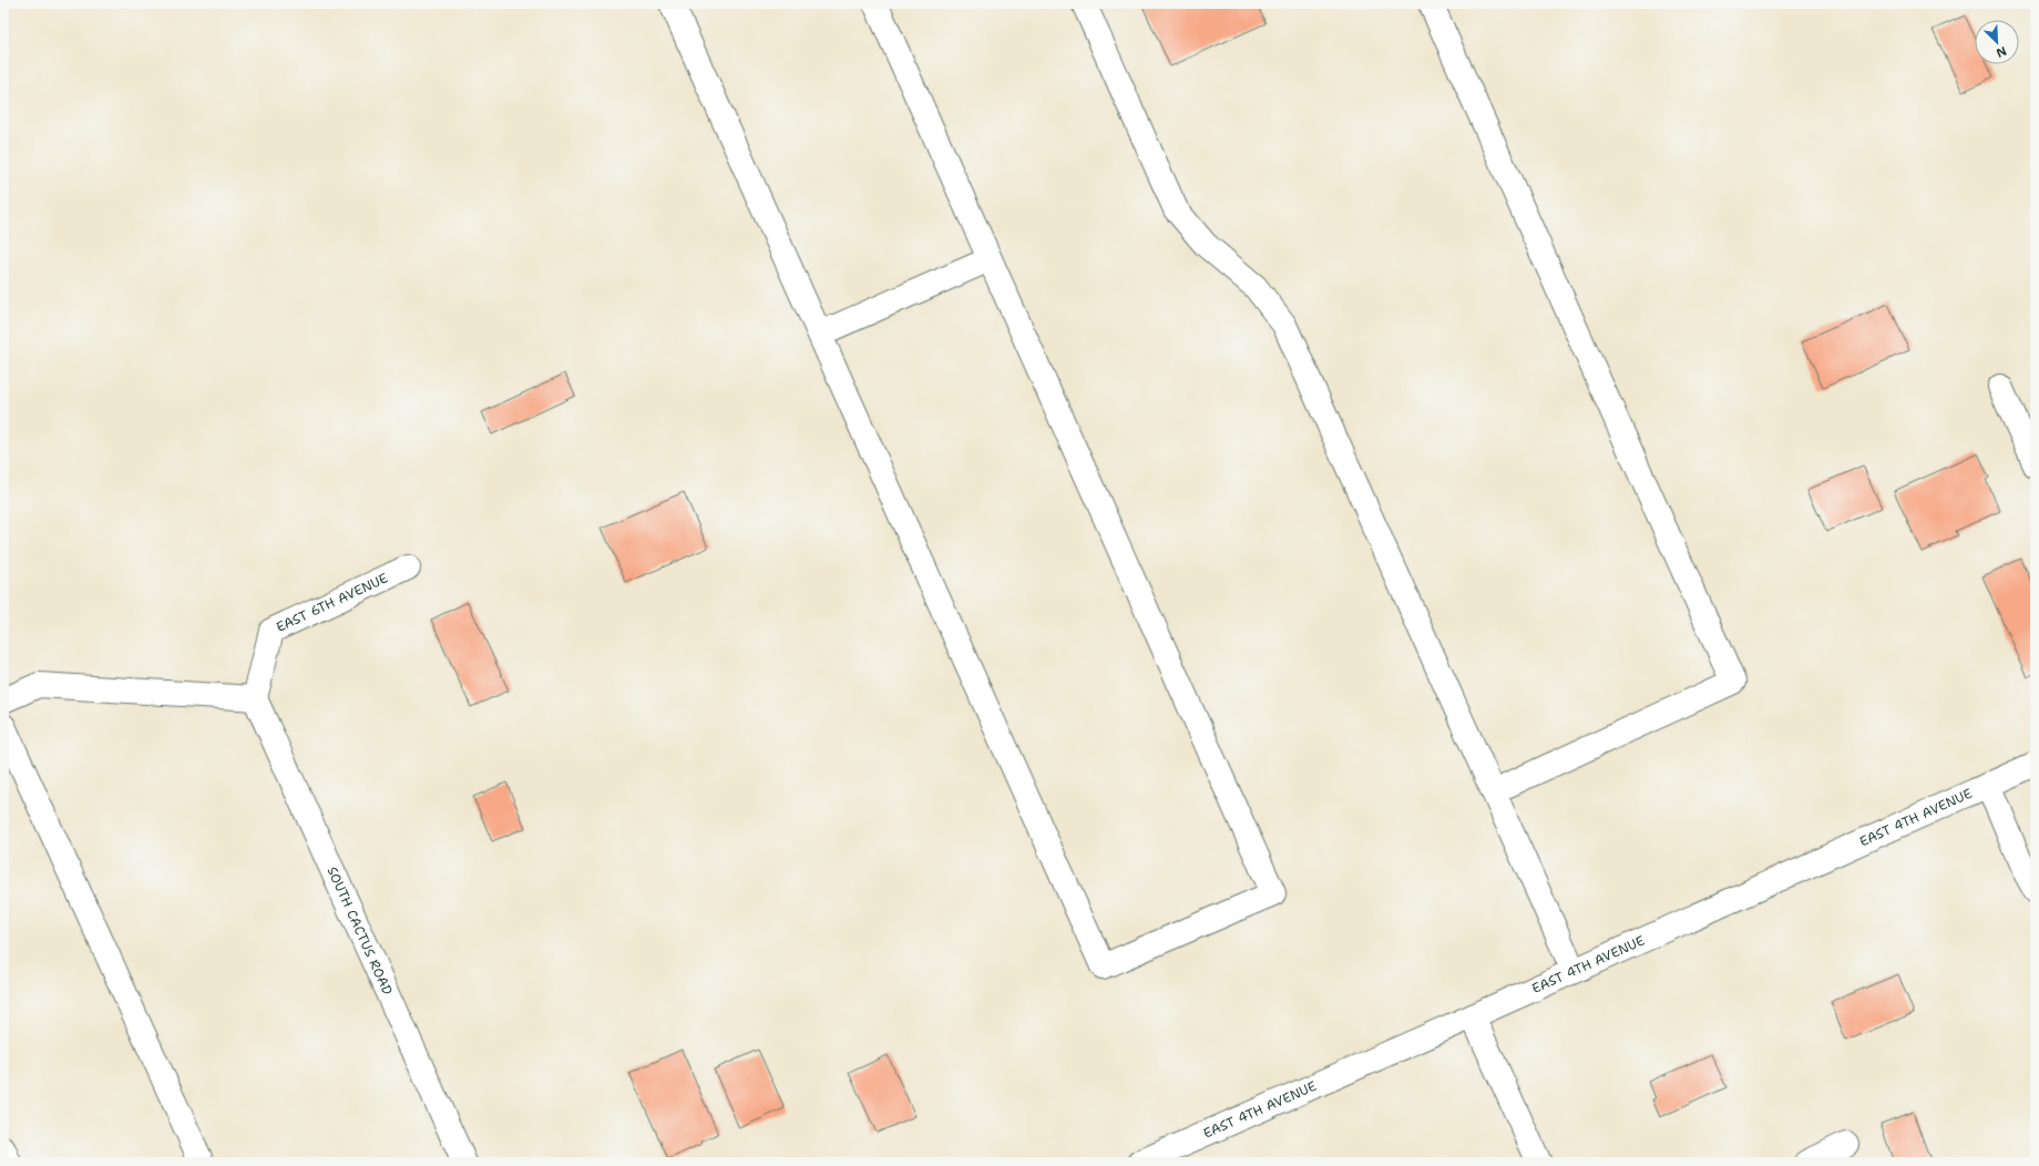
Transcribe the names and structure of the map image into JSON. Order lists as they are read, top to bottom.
{
  "streets": {
    "street": ["EAST 6TH AVENUE", "EAST 4TH AVENUE", "SOUTH CACTUS ROAD"]
  },
  "crossings": [
    ["EAST 6TH AVENUE", "SOUTH CACTUS ROAD"]
  ],
  "north": "bottom right"
}
